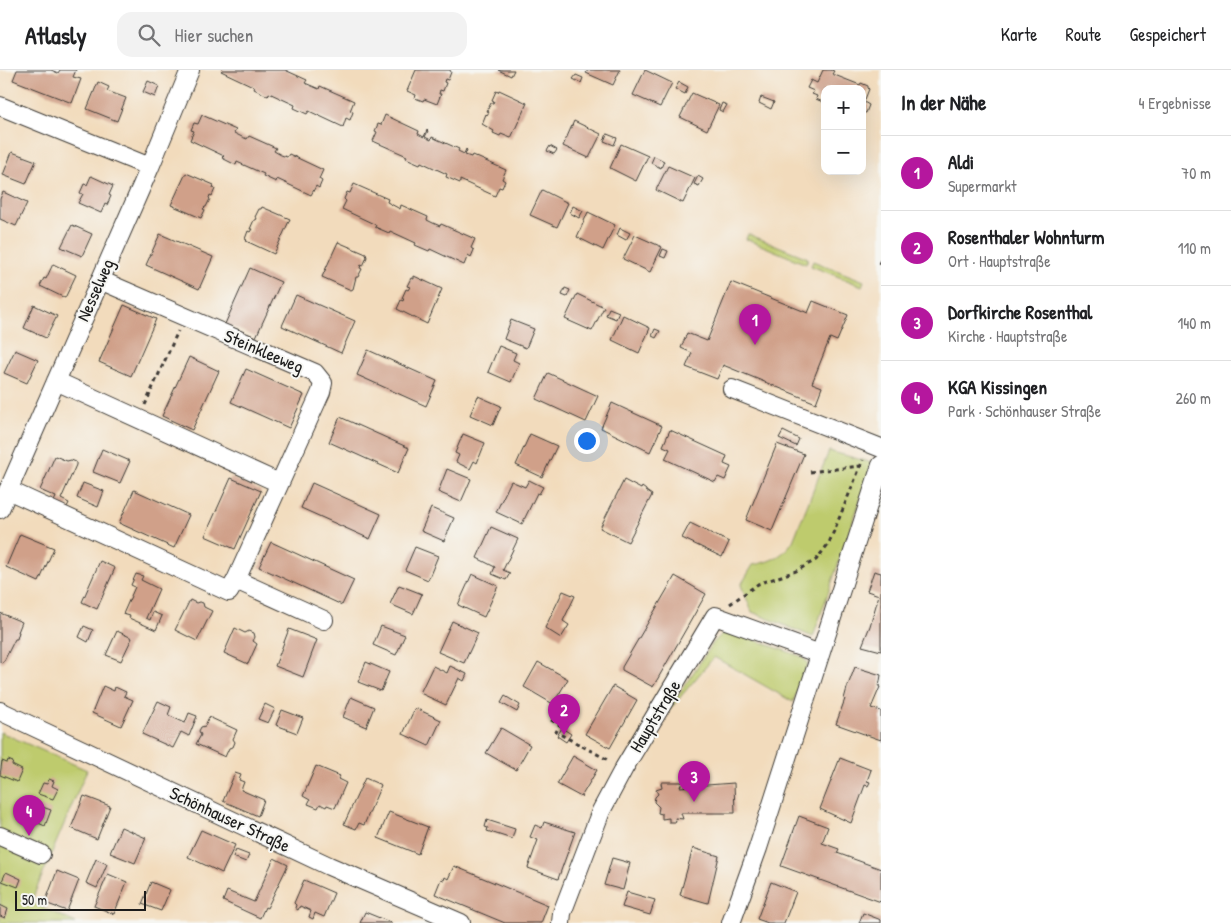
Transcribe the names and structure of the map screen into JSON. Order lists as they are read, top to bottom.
{
  "streets": {
    "street": [
      "Nesselweg",
      "Steinkleeweg",
      "Hauptstraße",
      "Schönhauser Straße"
    ]
  },
  "crossings": [
    ["Nesselweg", "Steinkleeweg"]
  ],
  "scale_bar": "50 m",
  "page": {
    "header": "Atlasly",
    "search": "Hier suchen",
    "nav": ["Karte", "Route", "Gespeichert"],
    "heading": ["In der Nähe", "4 Ergebnisse"],
    "map_buttons": ["+", "−"],
    "list": [
      {
        "mark": "1",
        "name": "Aldi",
        "note": "Supermarkt",
        "value": "70 m"
      },
      {
        "mark": "2",
        "name": "Rosenthaler Wohnturm",
        "note": "Ort · Hauptstraße",
        "value": "110 m"
      },
      {
        "mark": "3",
        "name": "Dorfkirche Rosenthal",
        "note": "Kirche · Hauptstraße",
        "value": "140 m"
      },
      {
        "mark": "4",
        "name": "KGA Kissingen",
        "note": "Park · Schönhauser Straße",
        "value": "260 m"
      }
    ],
    "pins": [
      "1",
      "2",
      "3",
      "4"
    ],
    "scale": "50 m"
  }
}
